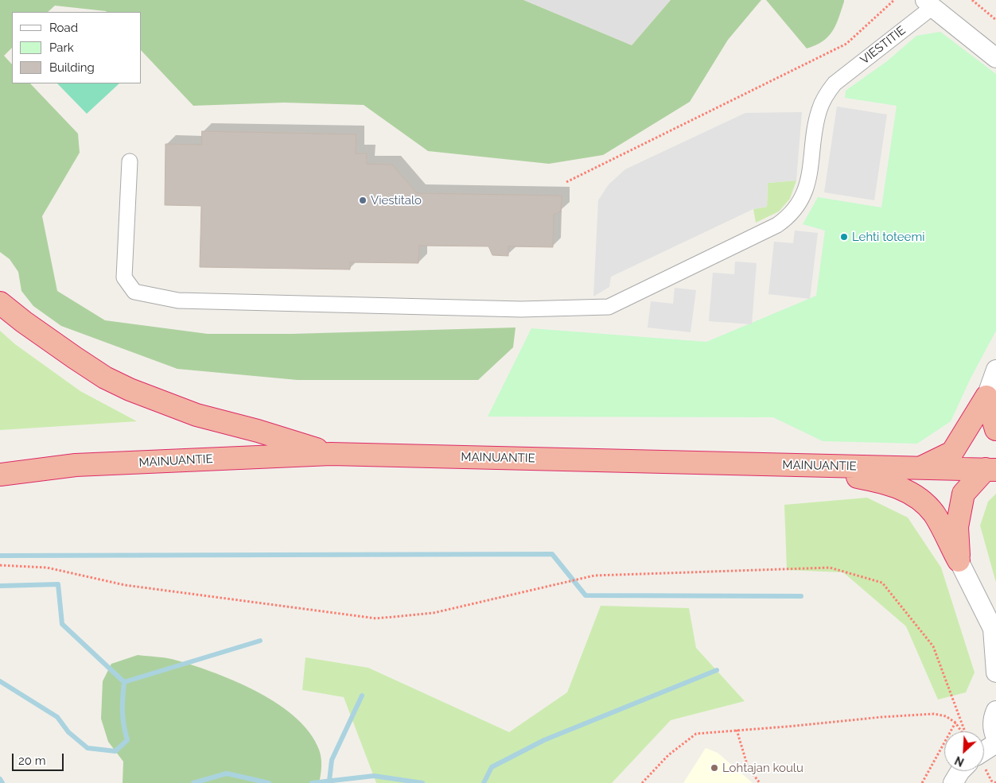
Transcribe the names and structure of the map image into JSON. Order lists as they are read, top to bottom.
{
  "streets": {
    "highway": ["MAINUANTIE"],
    "street": ["VIESTITIE"]
  },
  "places": ["Viestitalo", "Lehti toteemi", "Lohtajan koulu"],
  "legend": ["Road", "Park", "Building"],
  "scale_bar": "20 m",
  "north": "bottom left"
}
